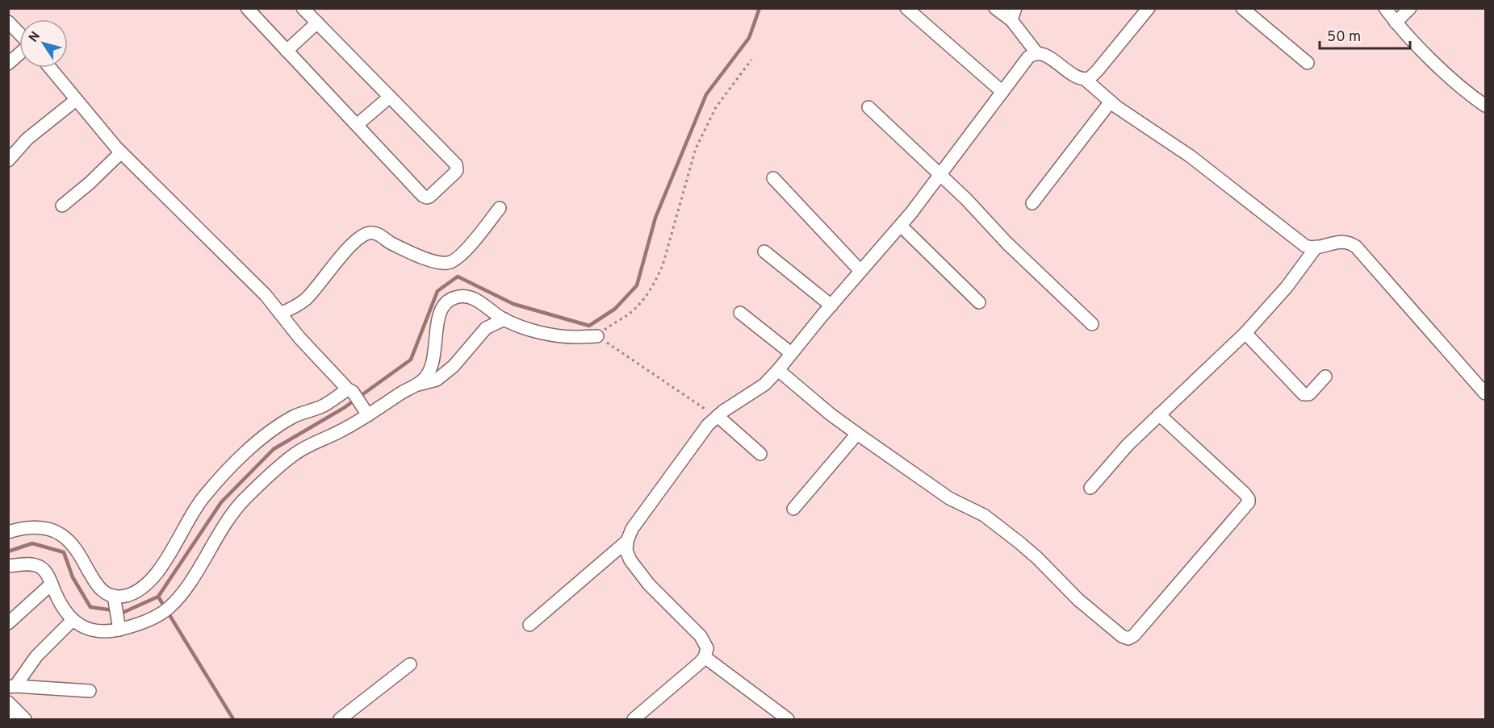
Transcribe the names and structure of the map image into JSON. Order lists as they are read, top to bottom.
{
  "scale_bar": "50 m",
  "north": "top left"
}
